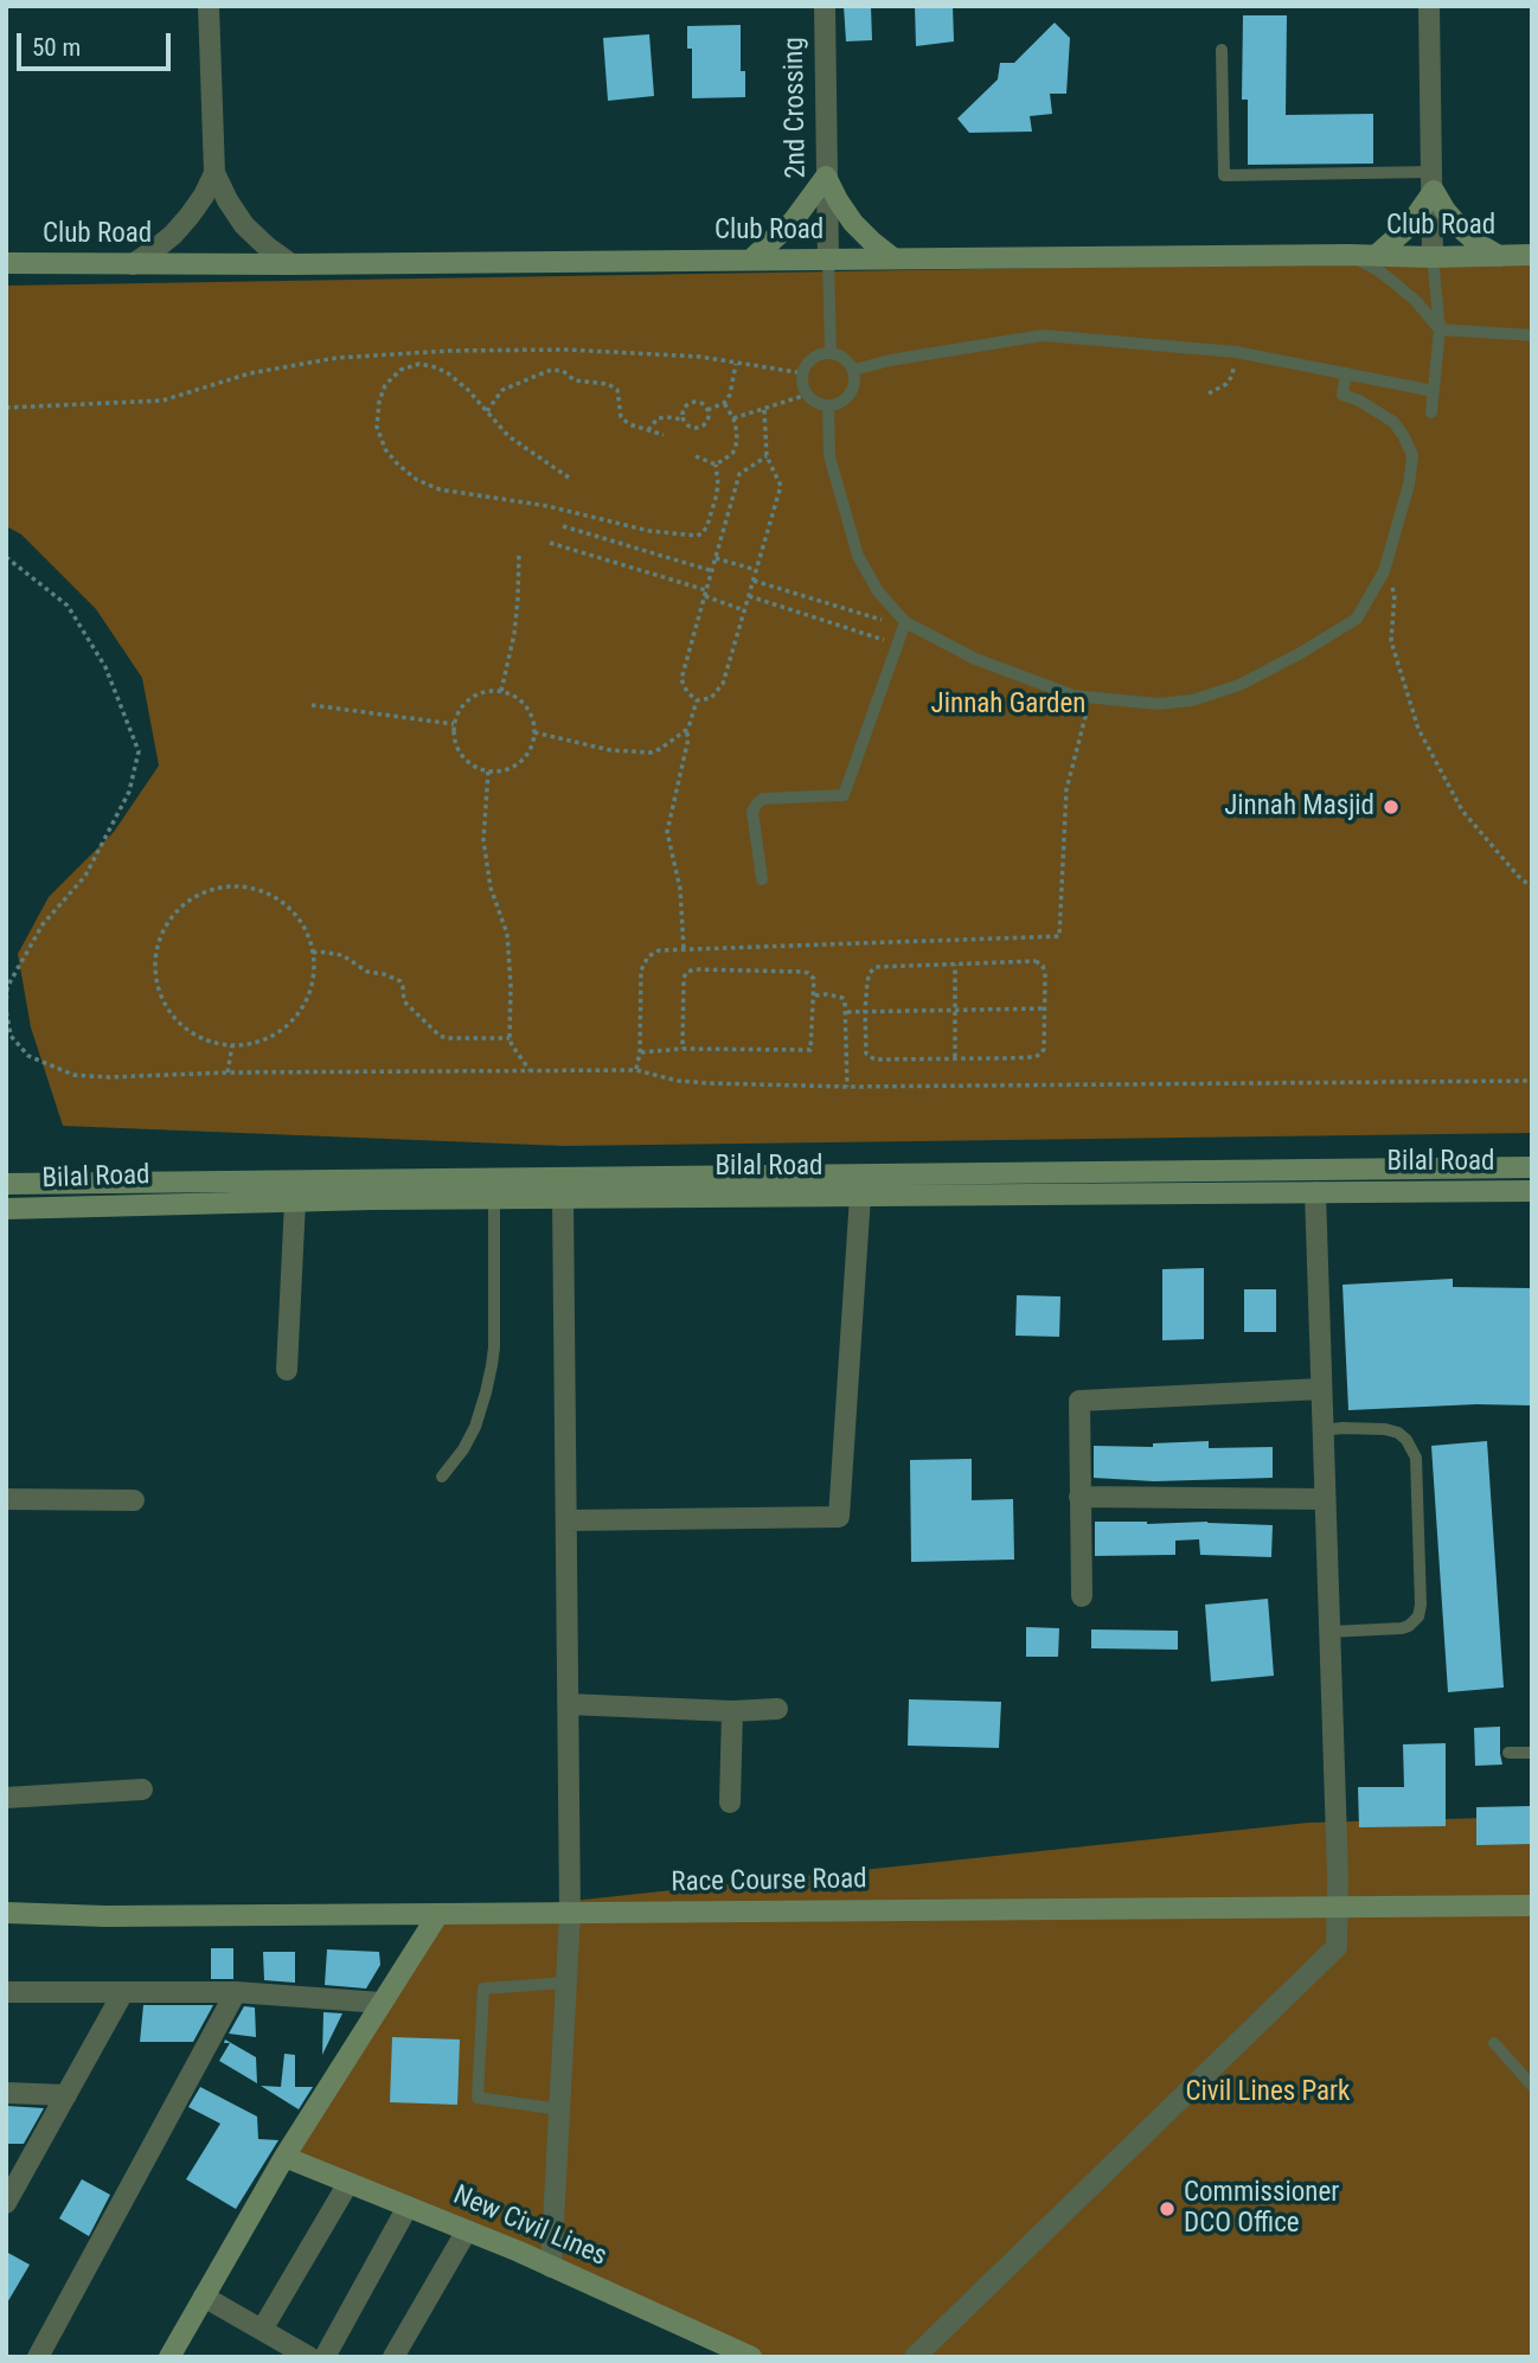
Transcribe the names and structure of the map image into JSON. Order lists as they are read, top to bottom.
{
  "streets": {
    "main road": [
      "Club Road",
      "Bilal Road",
      "Race Course Road",
      "New Civil Lines"
    ],
    "street": ["2nd Crossing"]
  },
  "crossings": [
    ["2nd Crossing", "Club Road"]
  ],
  "parks": ["Jinnah Garden", "Civil Lines Park"],
  "places": ["Jinnah Masjid", "Commissioner DCO Office"],
  "scale_bar": "50 m"
}
